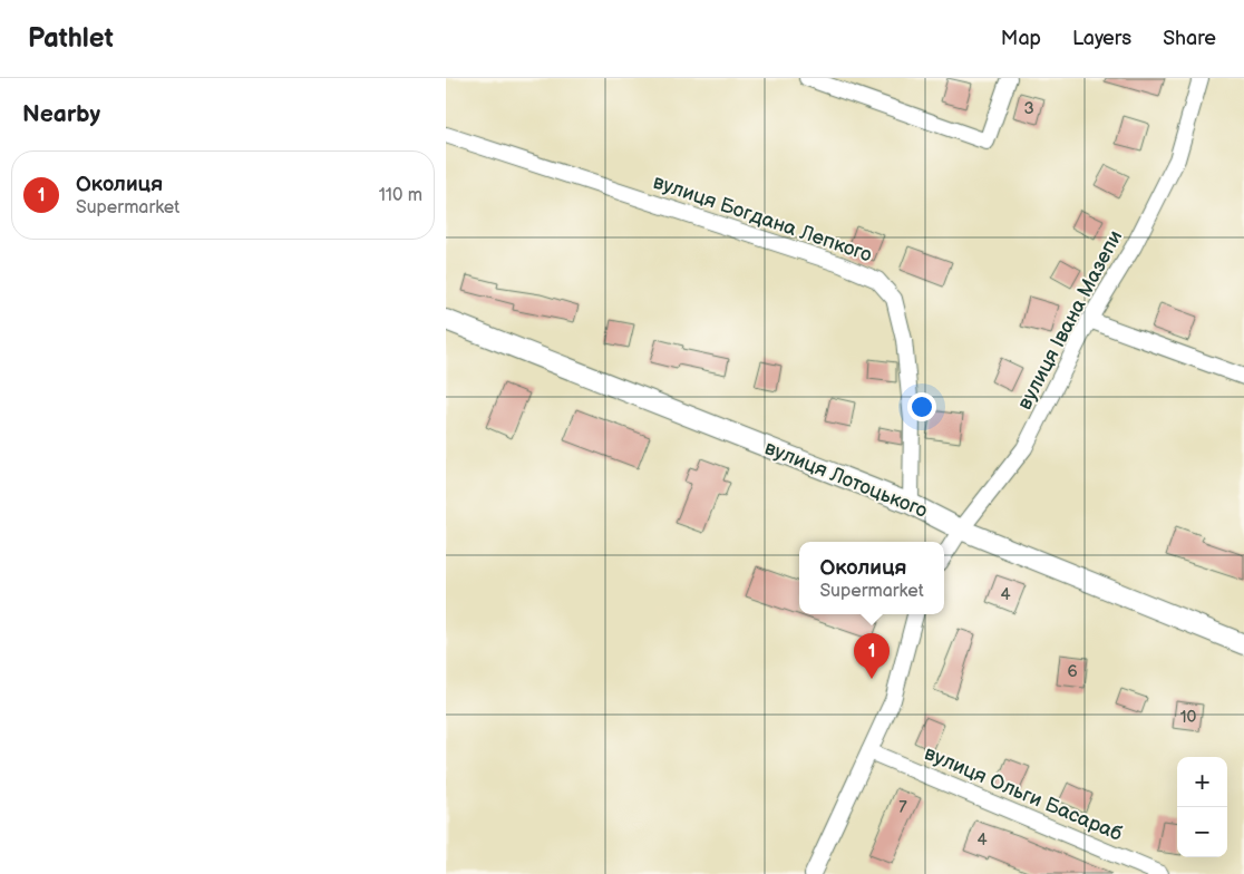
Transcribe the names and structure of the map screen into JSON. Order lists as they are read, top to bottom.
{
  "streets": {
    "street": [
      "вулиця Богдана Лепкого",
      "вулиця Івана Мазепи",
      "вулиця Лотоцького",
      "вулиця Ольги Басараб"
    ]
  },
  "crossings": [
    ["вулиця Богдана Лепкого", "вулиця Лотоцького"],
    ["вулиця Івана Мазепи", "вулиця Лотоцького"]
  ],
  "house_numbers": [
    "3",
    "4",
    "6",
    "10",
    "7",
    "4"
  ],
  "page": {
    "header": "Pathlet",
    "nav": ["Map", "Layers", "Share"],
    "heading": "Nearby",
    "list": [
      {
        "mark": "1",
        "name": "Околиця",
        "note": "Supermarket",
        "value": "110 m"
      }
    ],
    "popup": ["Околиця", "Supermarket"],
    "pins": "1",
    "map_buttons": ["+", "−"]
  }
}
